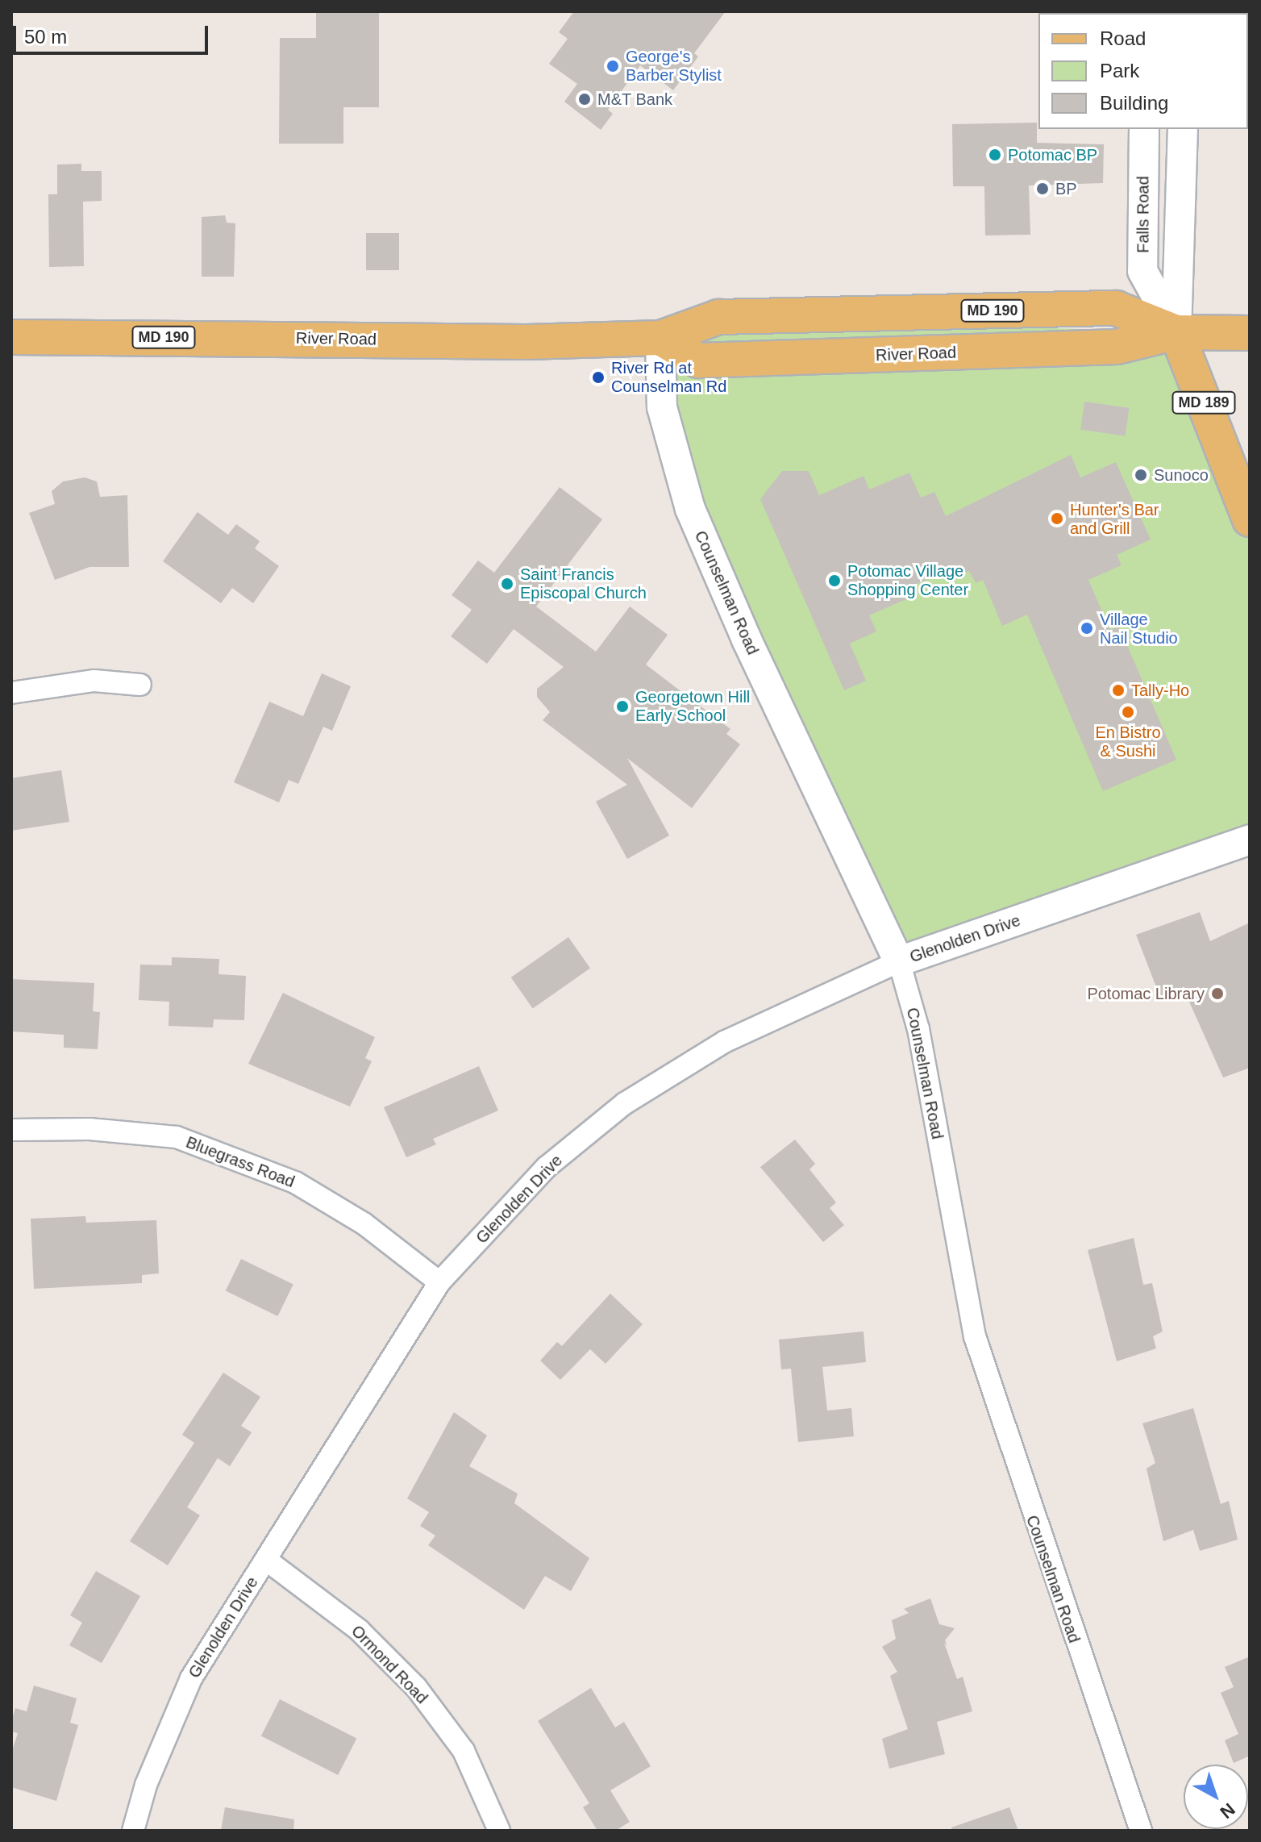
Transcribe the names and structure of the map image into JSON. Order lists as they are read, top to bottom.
{
  "streets": {
    "main road": [
      "Falls Road",
      "MD 190",
      "River Road",
      "MD 189"
    ],
    "street": [
      "Counselman Road",
      "Glenolden Drive",
      "Bluegrass Road",
      "Ormond Road"
    ]
  },
  "crossings": [
    ["Falls Road", "River Road"],
    ["River Road", "Counselman Road"],
    ["Counselman Road", "Glenolden Drive"],
    ["Glenolden Drive", "Bluegrass Road"],
    ["Glenolden Drive", "Ormond Road"]
  ],
  "places": [
    "George's Barber Stylist",
    "M&T Bank",
    "Potomac BP",
    "BP",
    "River Rd at Counselman Rd",
    "Sunoco",
    "Hunter's Bar and Grill",
    "Potomac Village Shopping Center",
    "Saint Francis Episcopal Church",
    "Village Nail Studio",
    "Tally-Ho",
    "Georgetown Hill Early School",
    "En Bistro & Sushi",
    "Potomac Library"
  ],
  "legend": ["Road", "Park", "Building"],
  "scale_bar": "50 m",
  "north": "bottom right"
}
